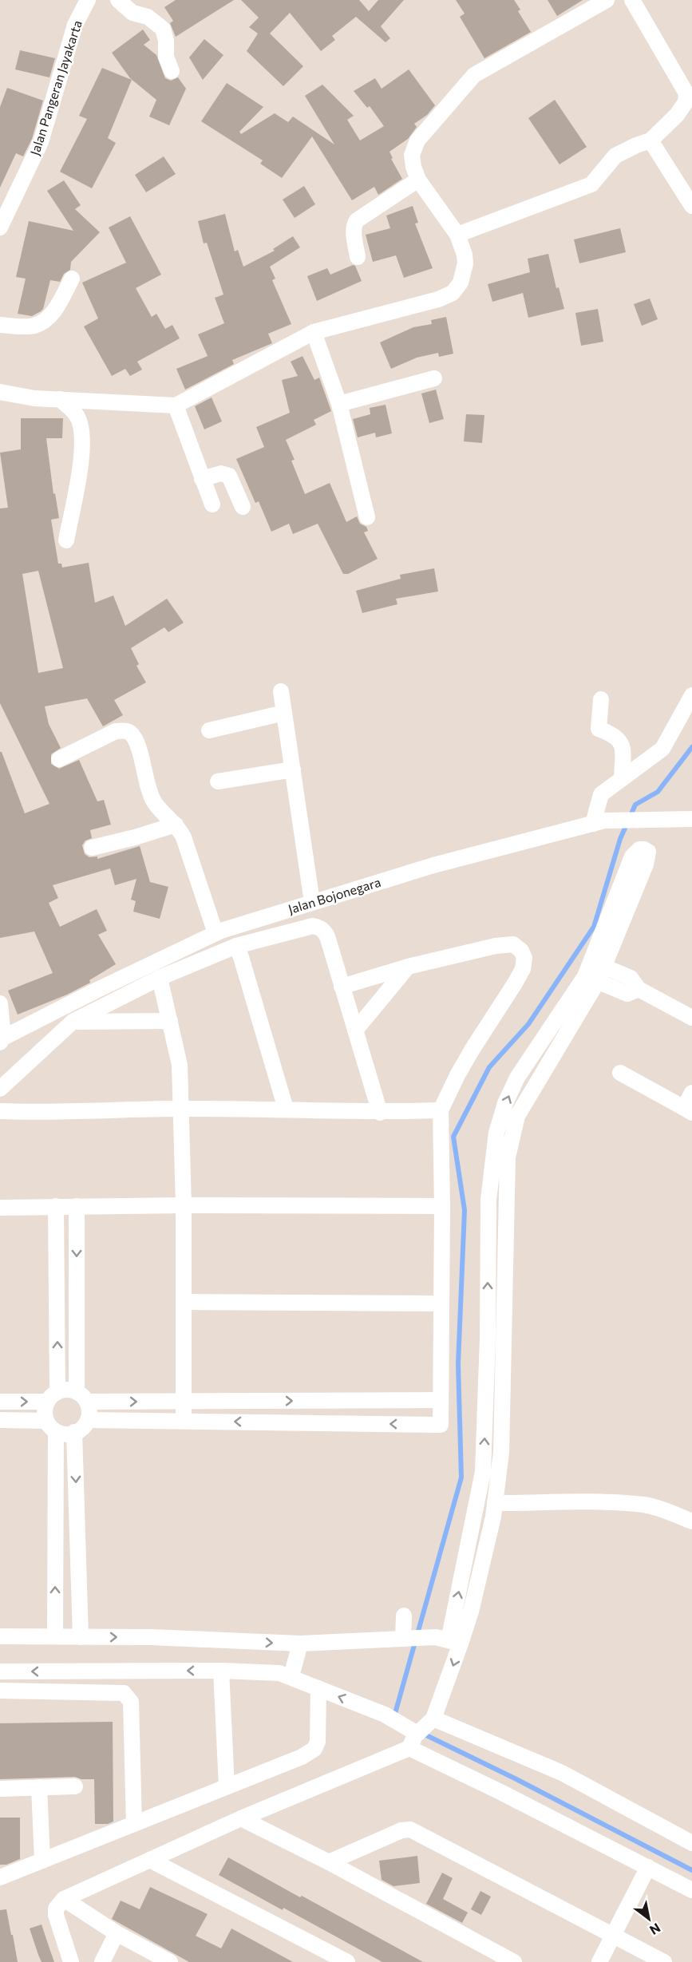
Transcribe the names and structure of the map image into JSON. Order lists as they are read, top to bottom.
{
  "streets": {
    "street": ["Jalan Pangeran Jayakarta", "Jalan Bojonegara"]
  },
  "north": "bottom right"
}
